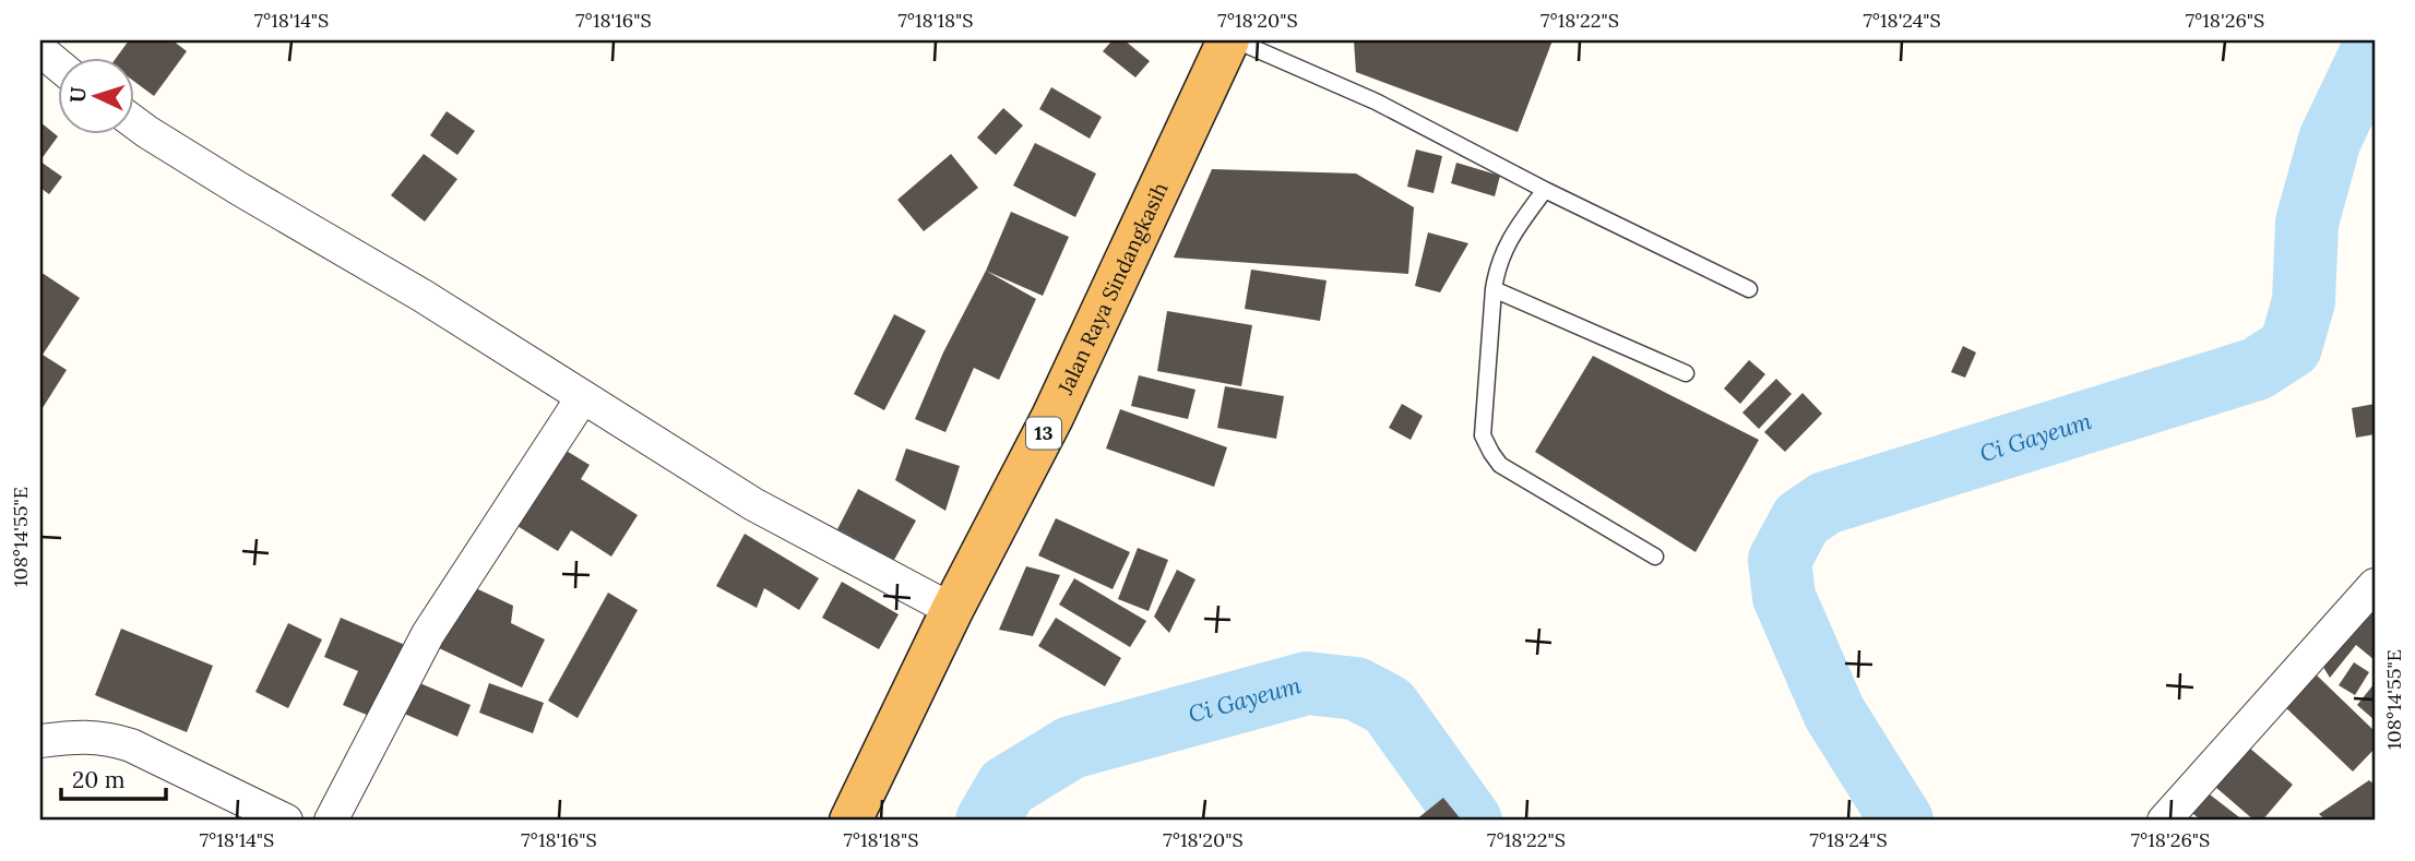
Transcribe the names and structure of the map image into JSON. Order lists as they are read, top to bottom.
{
  "streets": {
    "highway": ["Jalan Raya Sindangkasih", "13"]
  },
  "water": ["Ci Gayeum"],
  "scale_bar": "20 m",
  "north": "left",
  "coordinates": [
    "7°18'14\"S",
    "7°18'16\"S",
    "7°18'18\"S",
    "7°18'20\"S",
    "7°18'22\"S",
    "7°18'24\"S",
    "7°18'26\"S",
    "108°14'55\"E"
  ]
}
